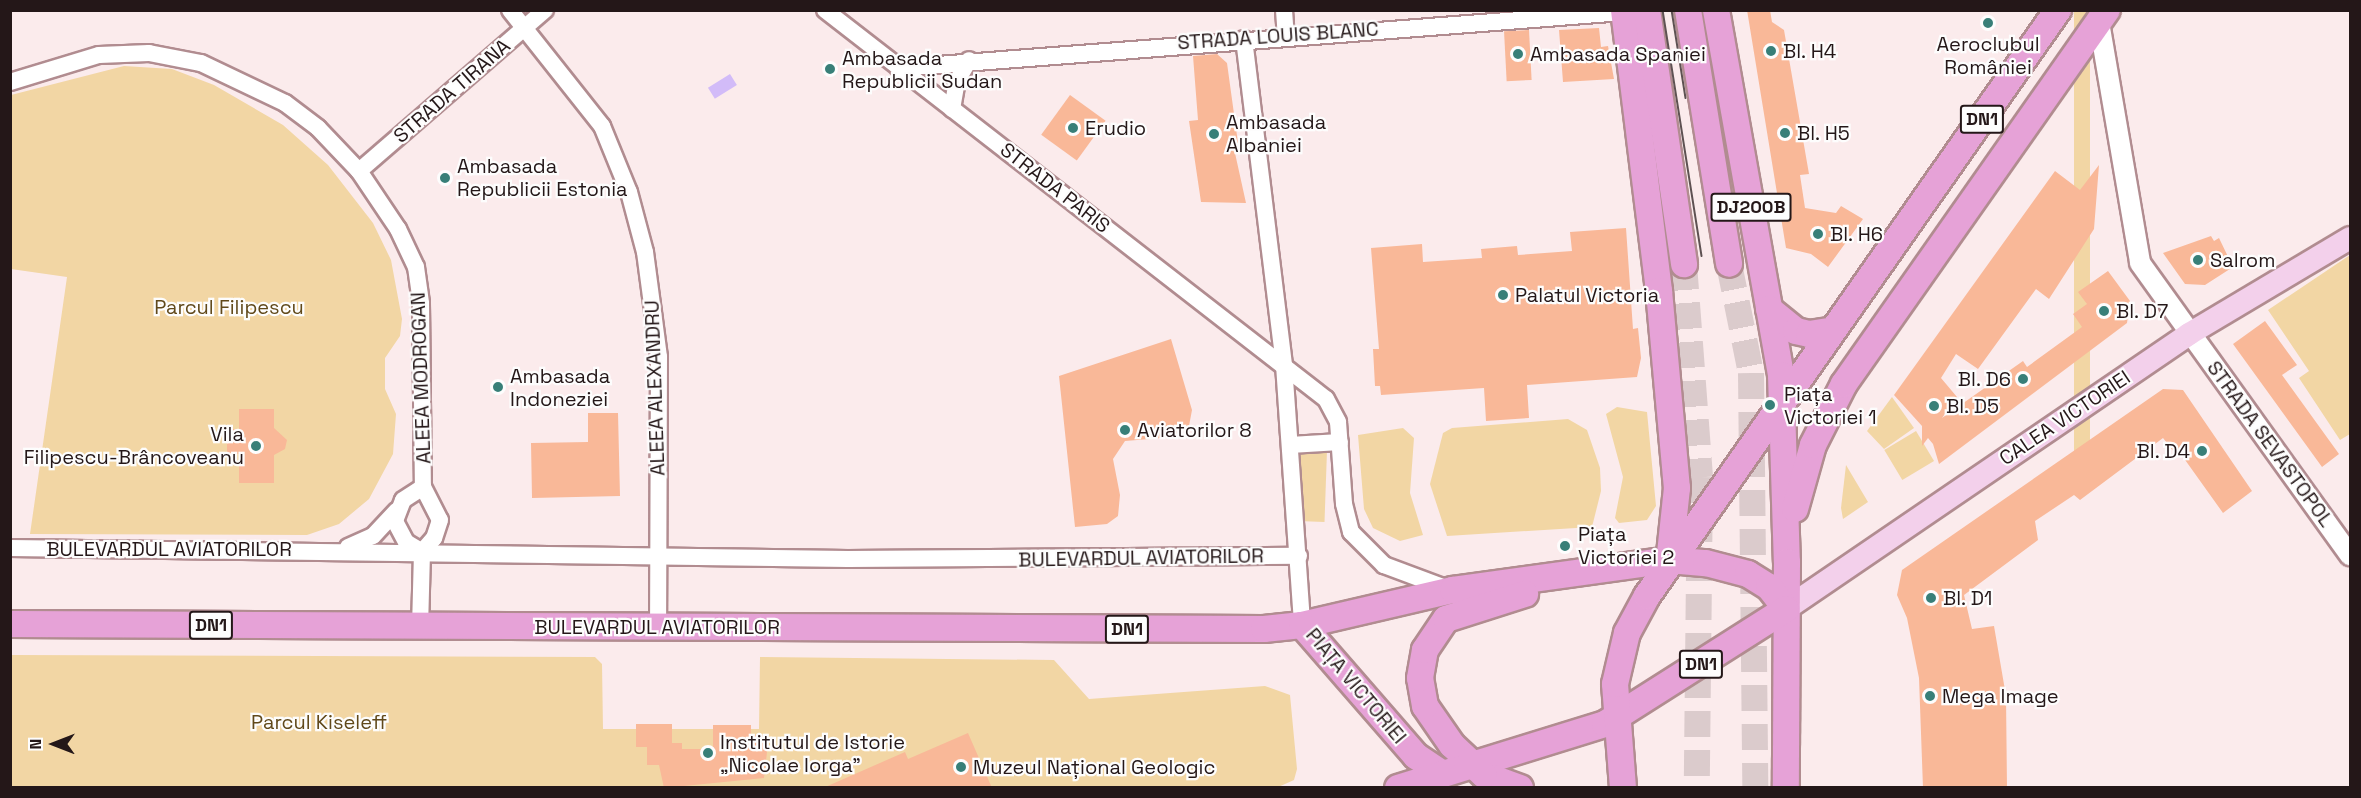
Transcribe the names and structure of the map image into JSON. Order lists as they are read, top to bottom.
{
  "streets": {
    "main road": [
      "DN1",
      "DJ200B",
      "CALEA VICTORIEI",
      "BULEVARDUL AVIATORILOR",
      "PIAȚA VICTORIEI"
    ],
    "street": [
      "STRADA LOUIS BLANC",
      "STRADA TIRANA",
      "STRADA PARIS",
      "ALEEA MODROGAN",
      "ALEEA ALEXANDRU",
      "STRADA SEVASTOPOL"
    ]
  },
  "crossings": [
    ["STRADA LOUIS BLANC", "STRADA PARIS"],
    ["STRADA TIRANA", "ALEEA MODROGAN"],
    ["STRADA TIRANA", "ALEEA ALEXANDRU"],
    ["DN1", "DJ200B"],
    ["DN1", "CALEA VICTORIEI"],
    ["DN1", "STRADA SEVASTOPOL"],
    ["DN1", "PIAȚA VICTORIEI"],
    ["STRADA PARIS", "PIAȚA VICTORIEI"],
    ["ALEEA MODROGAN", "BULEVARDUL AVIATORILOR"],
    ["ALEEA ALEXANDRU", "BULEVARDUL AVIATORILOR"],
    ["CALEA VICTORIEI", "STRADA SEVASTOPOL"],
    ["CALEA VICTORIEI", "PIAȚA VICTORIEI"],
    ["BULEVARDUL AVIATORILOR", "PIAȚA VICTORIEI"]
  ],
  "parks": ["Parcul Filipescu", "Parcul Kiseleff"],
  "places": [
    "Aeroclubul României",
    "Bl. H4",
    "Ambasada Spaniei",
    "Ambasada Republicii Sudan",
    "Erudio",
    "Bl. H5",
    "Ambasada Albaniei",
    "Ambasada Republicii Estonia",
    "Bl. H6",
    "Salrom",
    "Palatul Victoria",
    "Bl. D7",
    "Bl. D6",
    "Ambasada Indoneziei",
    "Piața Victoriei 1",
    "Bl. D5",
    "Aviatorilor 8",
    "Vila Filipescu-Brâncoveanu",
    "Bl. D4",
    "Piața Victoriei 2",
    "Bl. D1",
    "Mega Image",
    "Institutul de Istorie „Nicolae Iorga”",
    "Muzeul Național Geologic"
  ],
  "north": "left"
}
